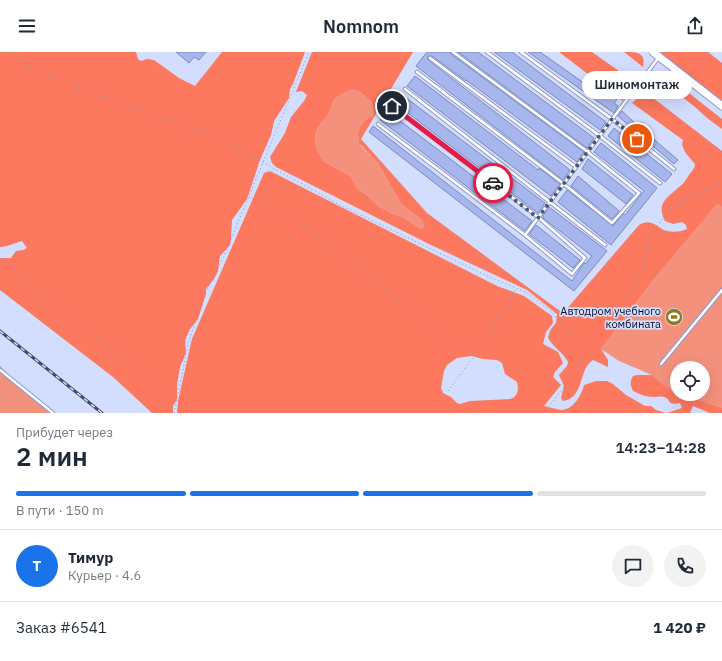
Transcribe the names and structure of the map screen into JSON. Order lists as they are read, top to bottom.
{
  "places": {
    "other": ["Шиномонтаж"],
    "sports": ["Автодром учебного комбината"]
  },
  "page": {
    "header": "Nomnom",
    "bubble": "Шиномонтаж",
    "heading": ["2 мин", "Прибудет через", "14:23–14:28"],
    "panel": [
      "Тимур",
      "Курьер · 4.6",
      "Заказ #6541",
      "1 420 ₽"
    ],
    "bar": "В пути · 150 m",
    "round": "Т"
  }
}
